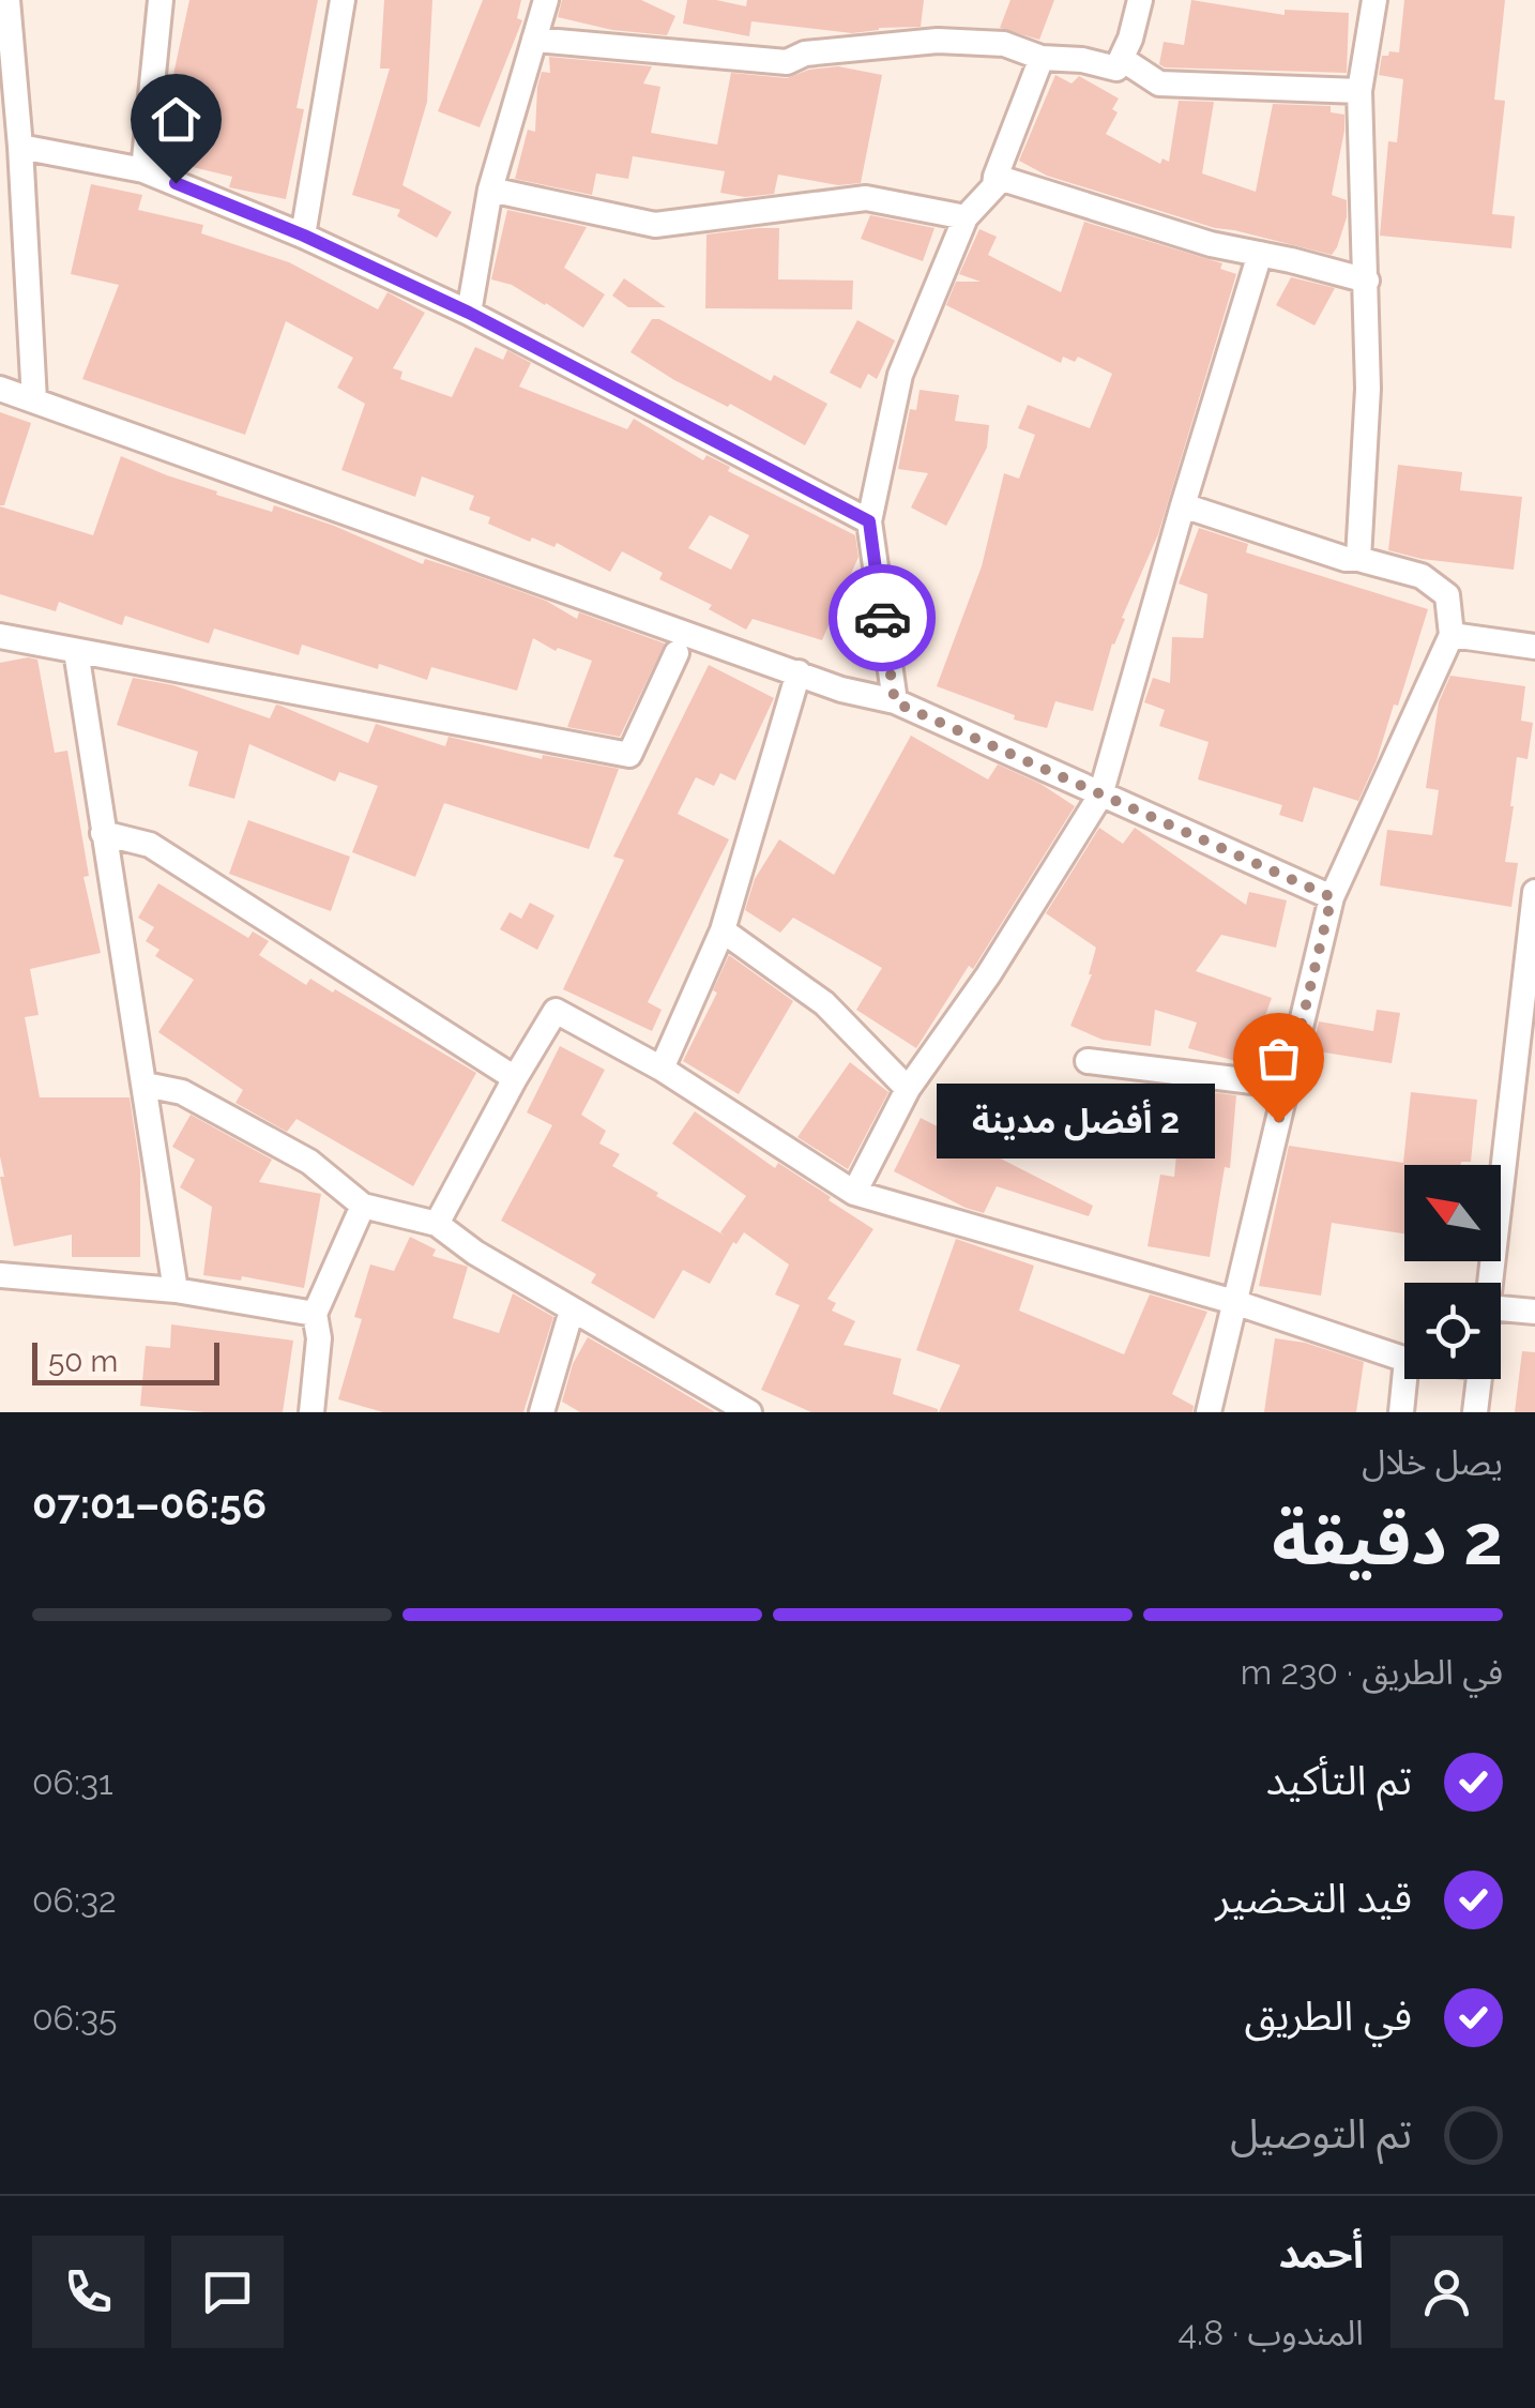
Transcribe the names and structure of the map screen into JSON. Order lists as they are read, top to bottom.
{
  "places": ["2 أفضل مدينة"],
  "scale_bar": "50 m",
  "north": "top left",
  "page": {
    "bubble": "2 أفضل مدينة",
    "scale": "50 m",
    "heading": ["2 دقيقة", "يصل خلال", "06:56–07:01"],
    "panel": ["أحمد", "المندوب · 4.8"],
    "bar": "في الطريق · 230 m",
    "list": [
      ["تم التأكيد", "06:31"],
      ["قيد التحضير", "06:32"],
      ["في الطريق", "06:35"],
      "تم التوصيل"
    ]
  }
}
